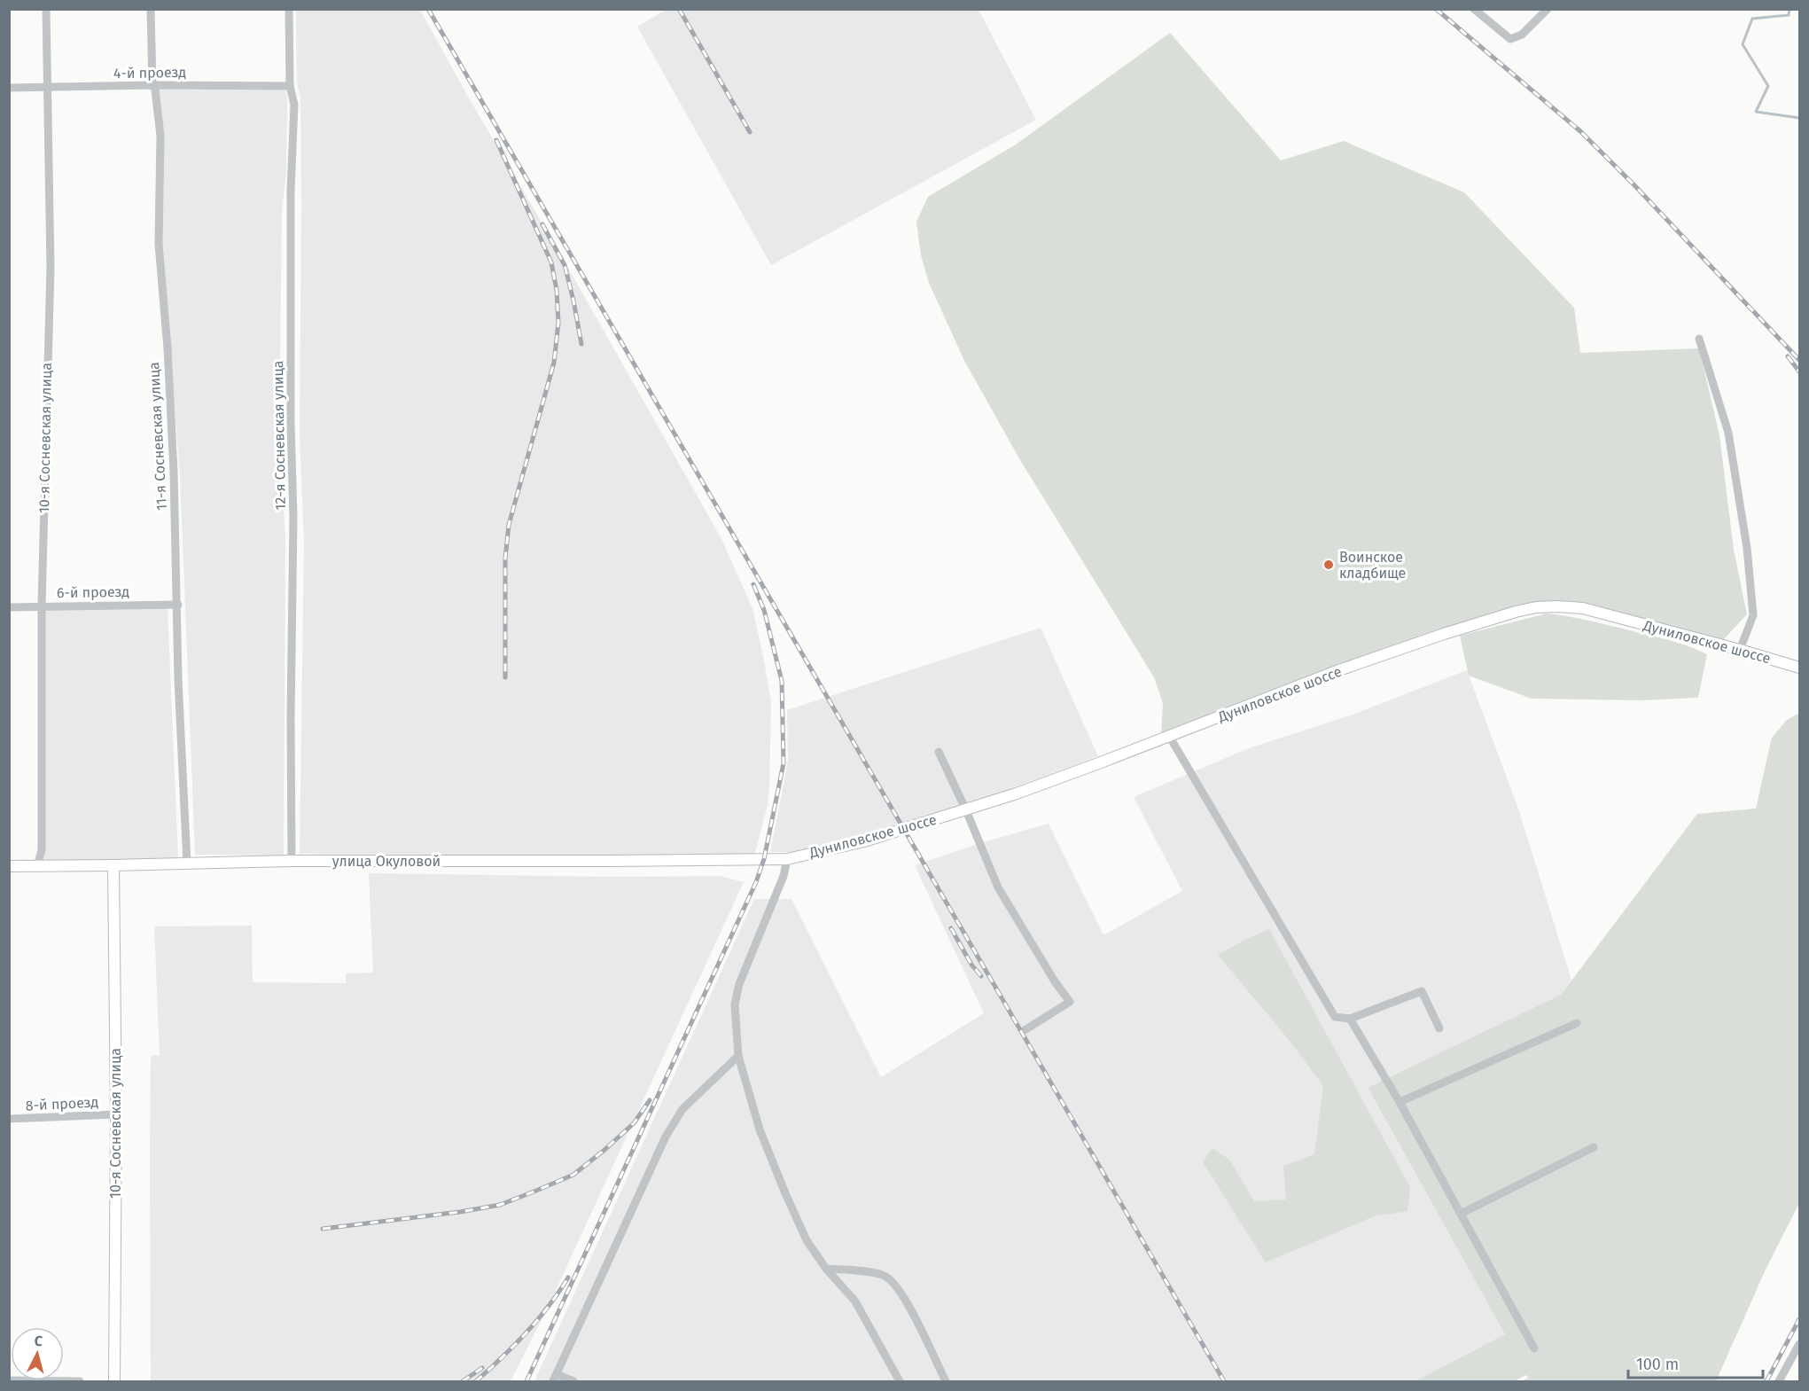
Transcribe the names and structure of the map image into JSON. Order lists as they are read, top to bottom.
{
  "streets": {
    "street": [
      "4-й проезд",
      "12-я Сосневская улица",
      "11-я Сосневская улица",
      "10-я Сосневская улица",
      "6-й проезд",
      "Дуниловское шоссе",
      "улица Окуловой",
      "8-й проезд"
    ]
  },
  "crossings": [
    ["4-й проезд", "12-я Сосневская улица"],
    ["4-й проезд", "11-я Сосневская улица"],
    ["4-й проезд", "10-я Сосневская улица"],
    ["12-я Сосневская улица", "улица Окуловой"],
    ["11-я Сосневская улица", "6-й проезд"],
    ["11-я Сосневская улица", "улица Окуловой"],
    ["10-я Сосневская улица", "6-й проезд"],
    ["10-я Сосневская улица", "улица Окуловой"],
    ["10-я Сосневская улица", "8-й проезд"],
    ["Дуниловское шоссе", "улица Окуловой"]
  ],
  "places": ["Воинское кладбище"],
  "scale_bar": "100 m",
  "north": "top"
}
